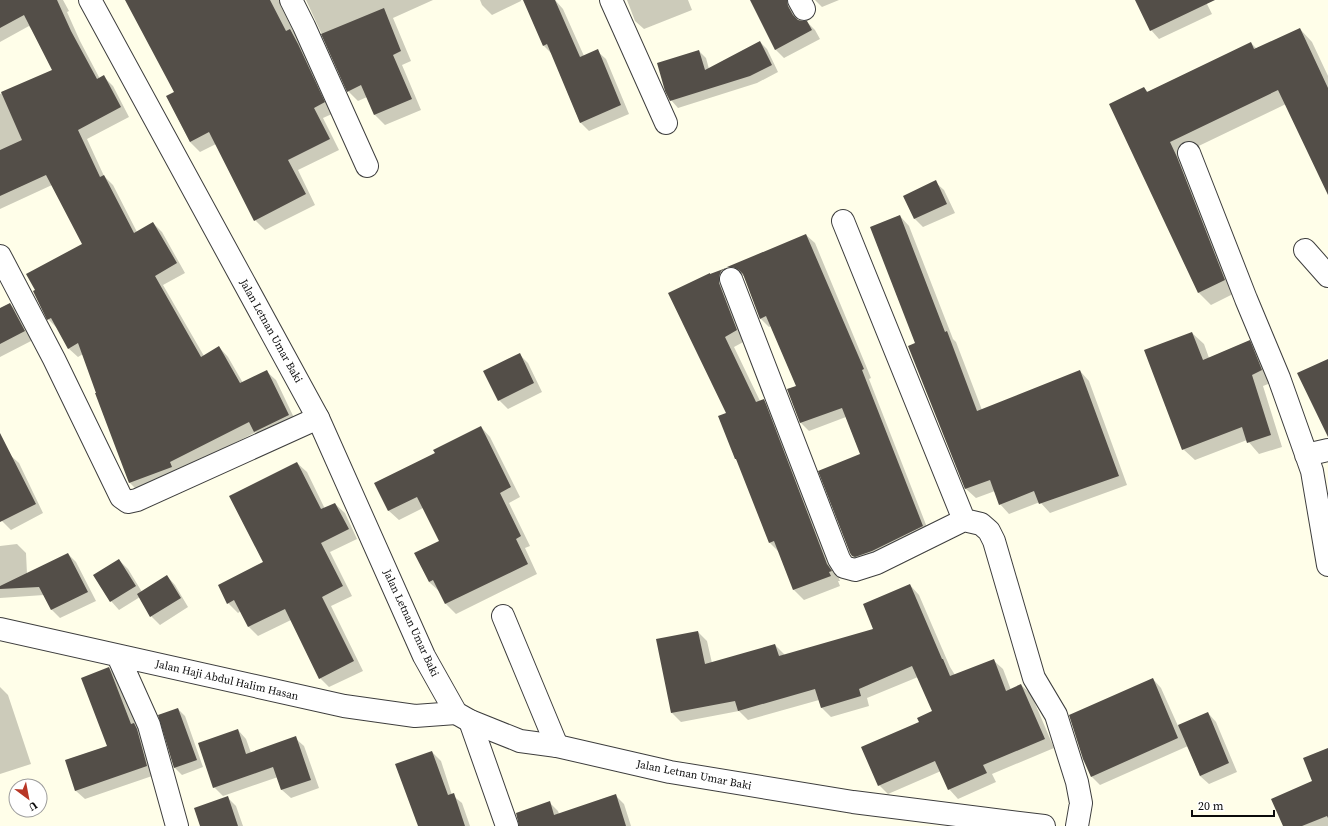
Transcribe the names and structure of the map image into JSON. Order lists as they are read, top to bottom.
{
  "streets": {
    "street": ["Jalan Letnan Umar Baki", "Jalan Haji Abdul Halim Hasan"]
  },
  "crossings": [
    ["Jalan Letnan Umar Baki", "Jalan Haji Abdul Halim Hasan"]
  ],
  "scale_bar": "20 m",
  "north": "bottom right"
}
